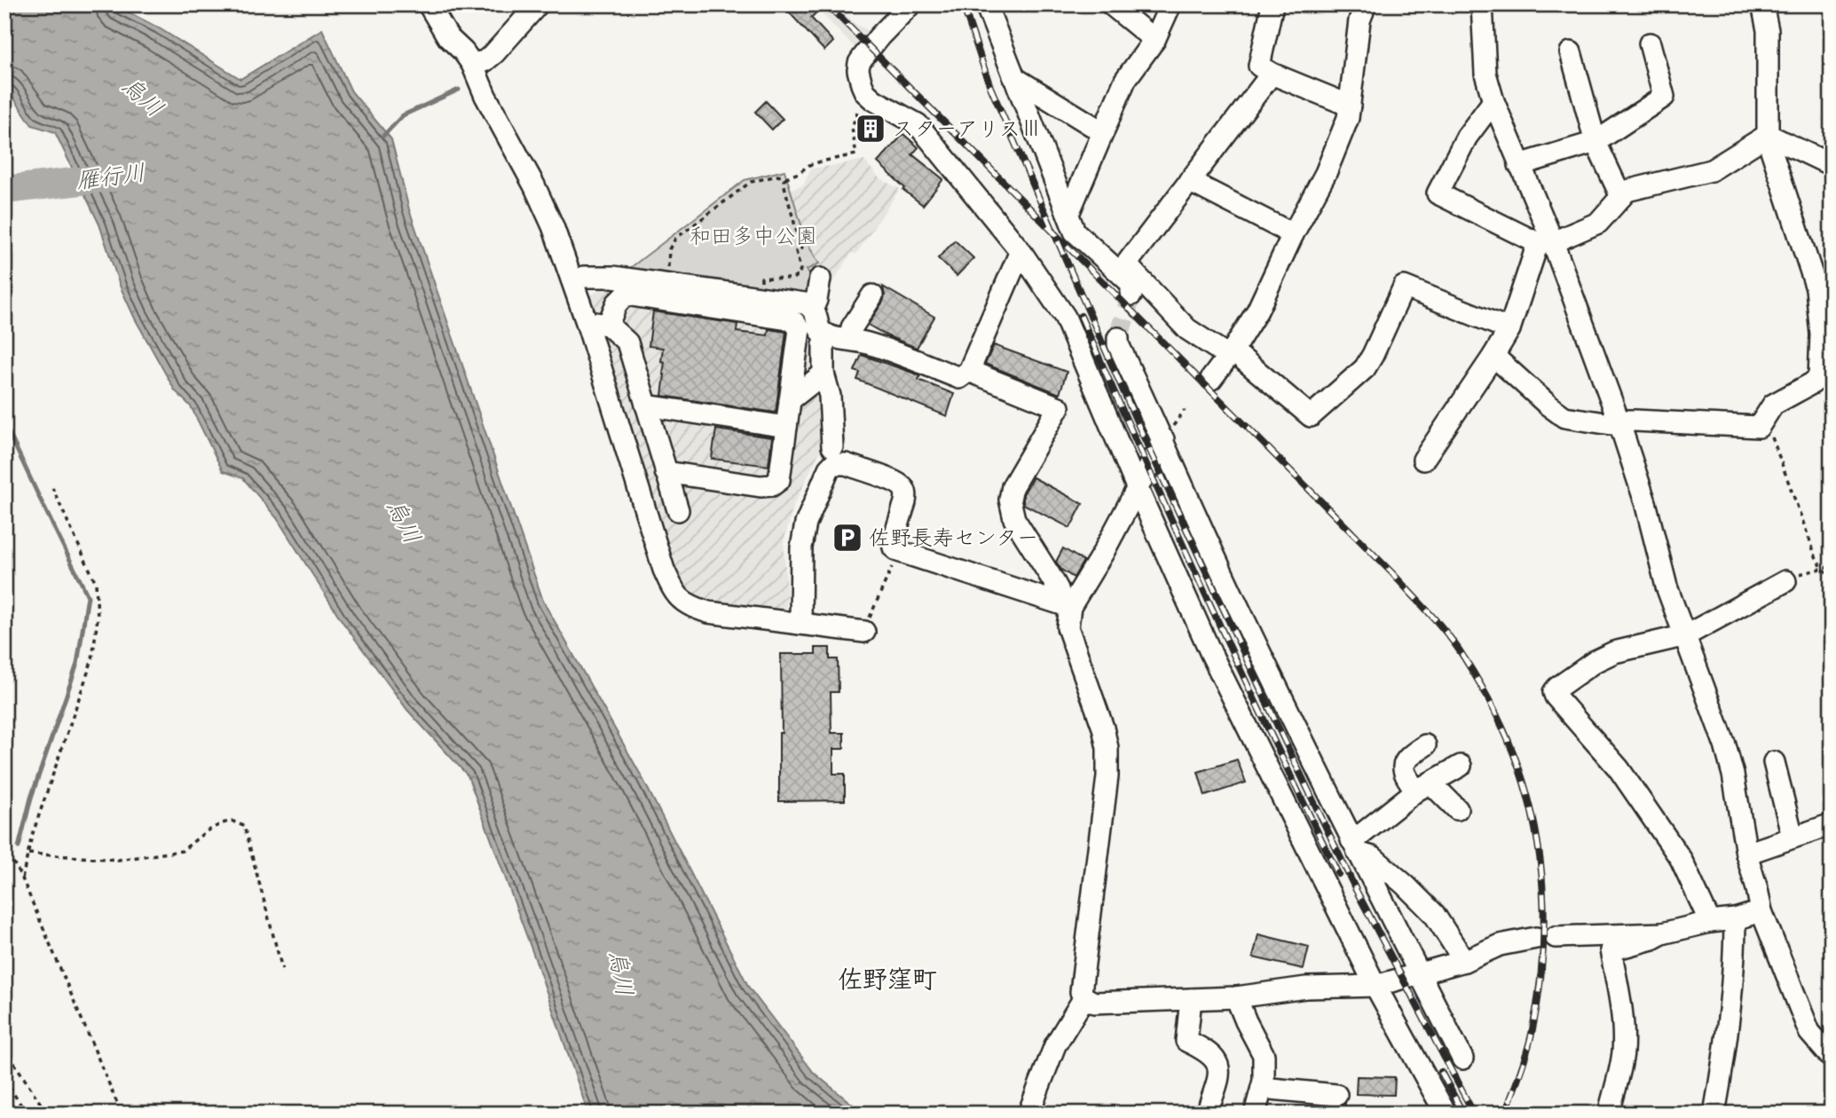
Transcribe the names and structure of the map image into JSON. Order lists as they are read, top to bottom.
{
  "districts": ["佐野窪町"],
  "water": ["烏川", "雁行川"],
  "parks": ["和田多中公園"],
  "places": {
    "building": ["スターアリスⅢ"],
    "parking": ["佐野長寿センター"]
  }
}
